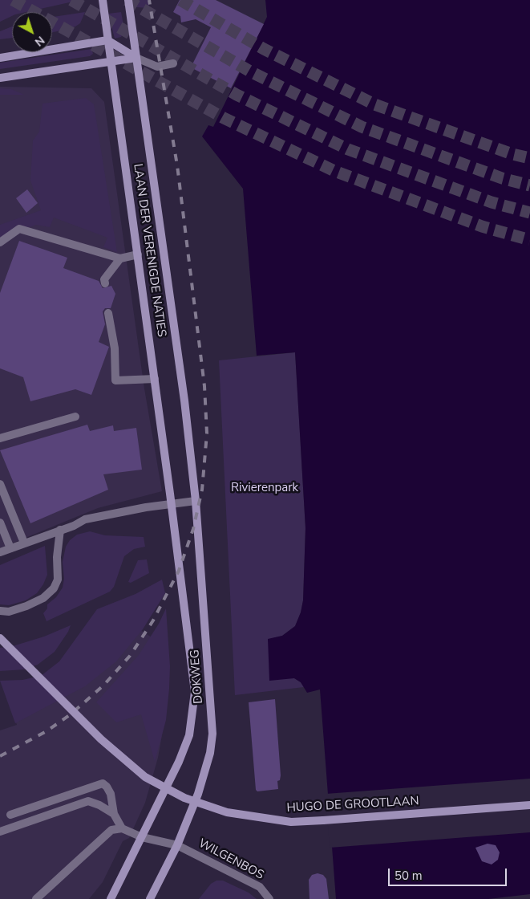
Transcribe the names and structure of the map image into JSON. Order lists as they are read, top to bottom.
{
  "streets": {
    "main road": ["LAAN DER VERENIGDE NATIES", "DOKWEG", "HUGO DE GROOTLAAN"],
    "street": ["WILGENBOS"]
  },
  "crossings": [
    ["LAAN DER VERENIGDE NATIES", "DOKWEG"],
    ["DOKWEG", "WILGENBOS"]
  ],
  "parks": ["Rivierenpark"],
  "scale_bar": "50 m",
  "north": "bottom right"
}
